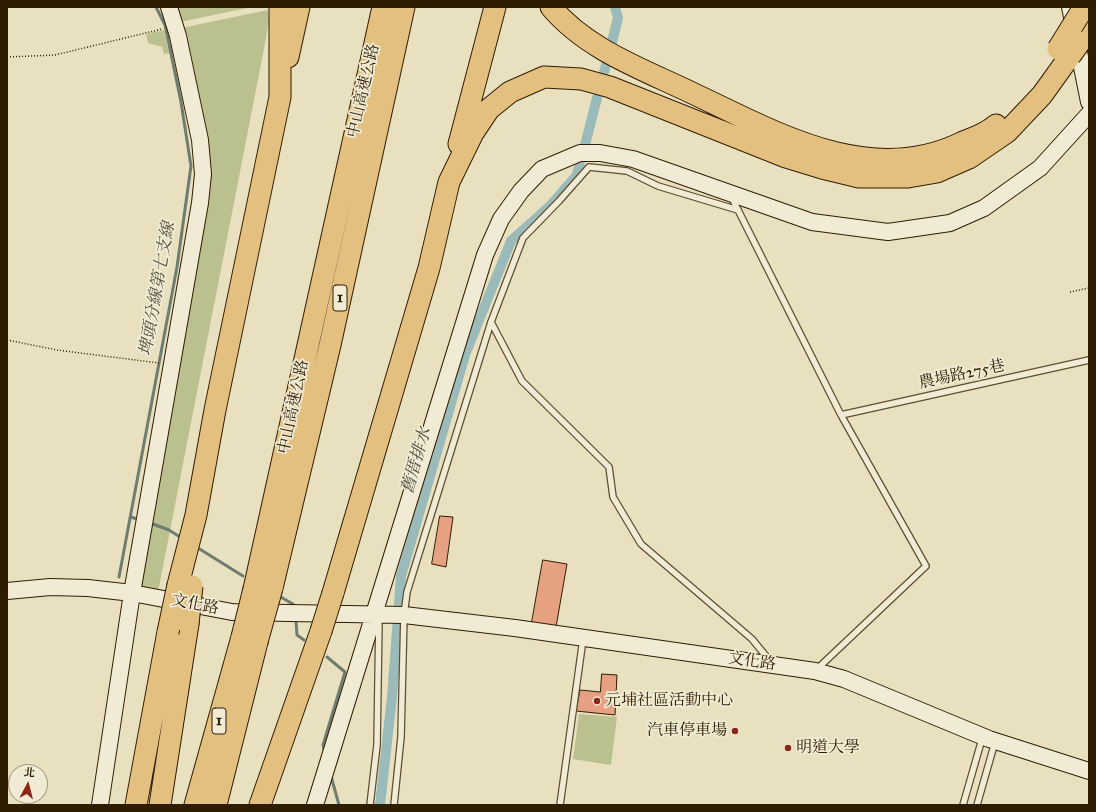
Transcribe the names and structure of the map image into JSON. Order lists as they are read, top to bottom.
{
  "streets": {
    "highway": ["中山高速公路", "1"],
    "street": ["文化路"],
    "lane": ["農場路275巷"]
  },
  "water": ["埤頭分線第七支線", "舊厝排水"],
  "places": ["元埔社區活動中心", "汽車停車場", "明道大學"],
  "north": "top"
}
